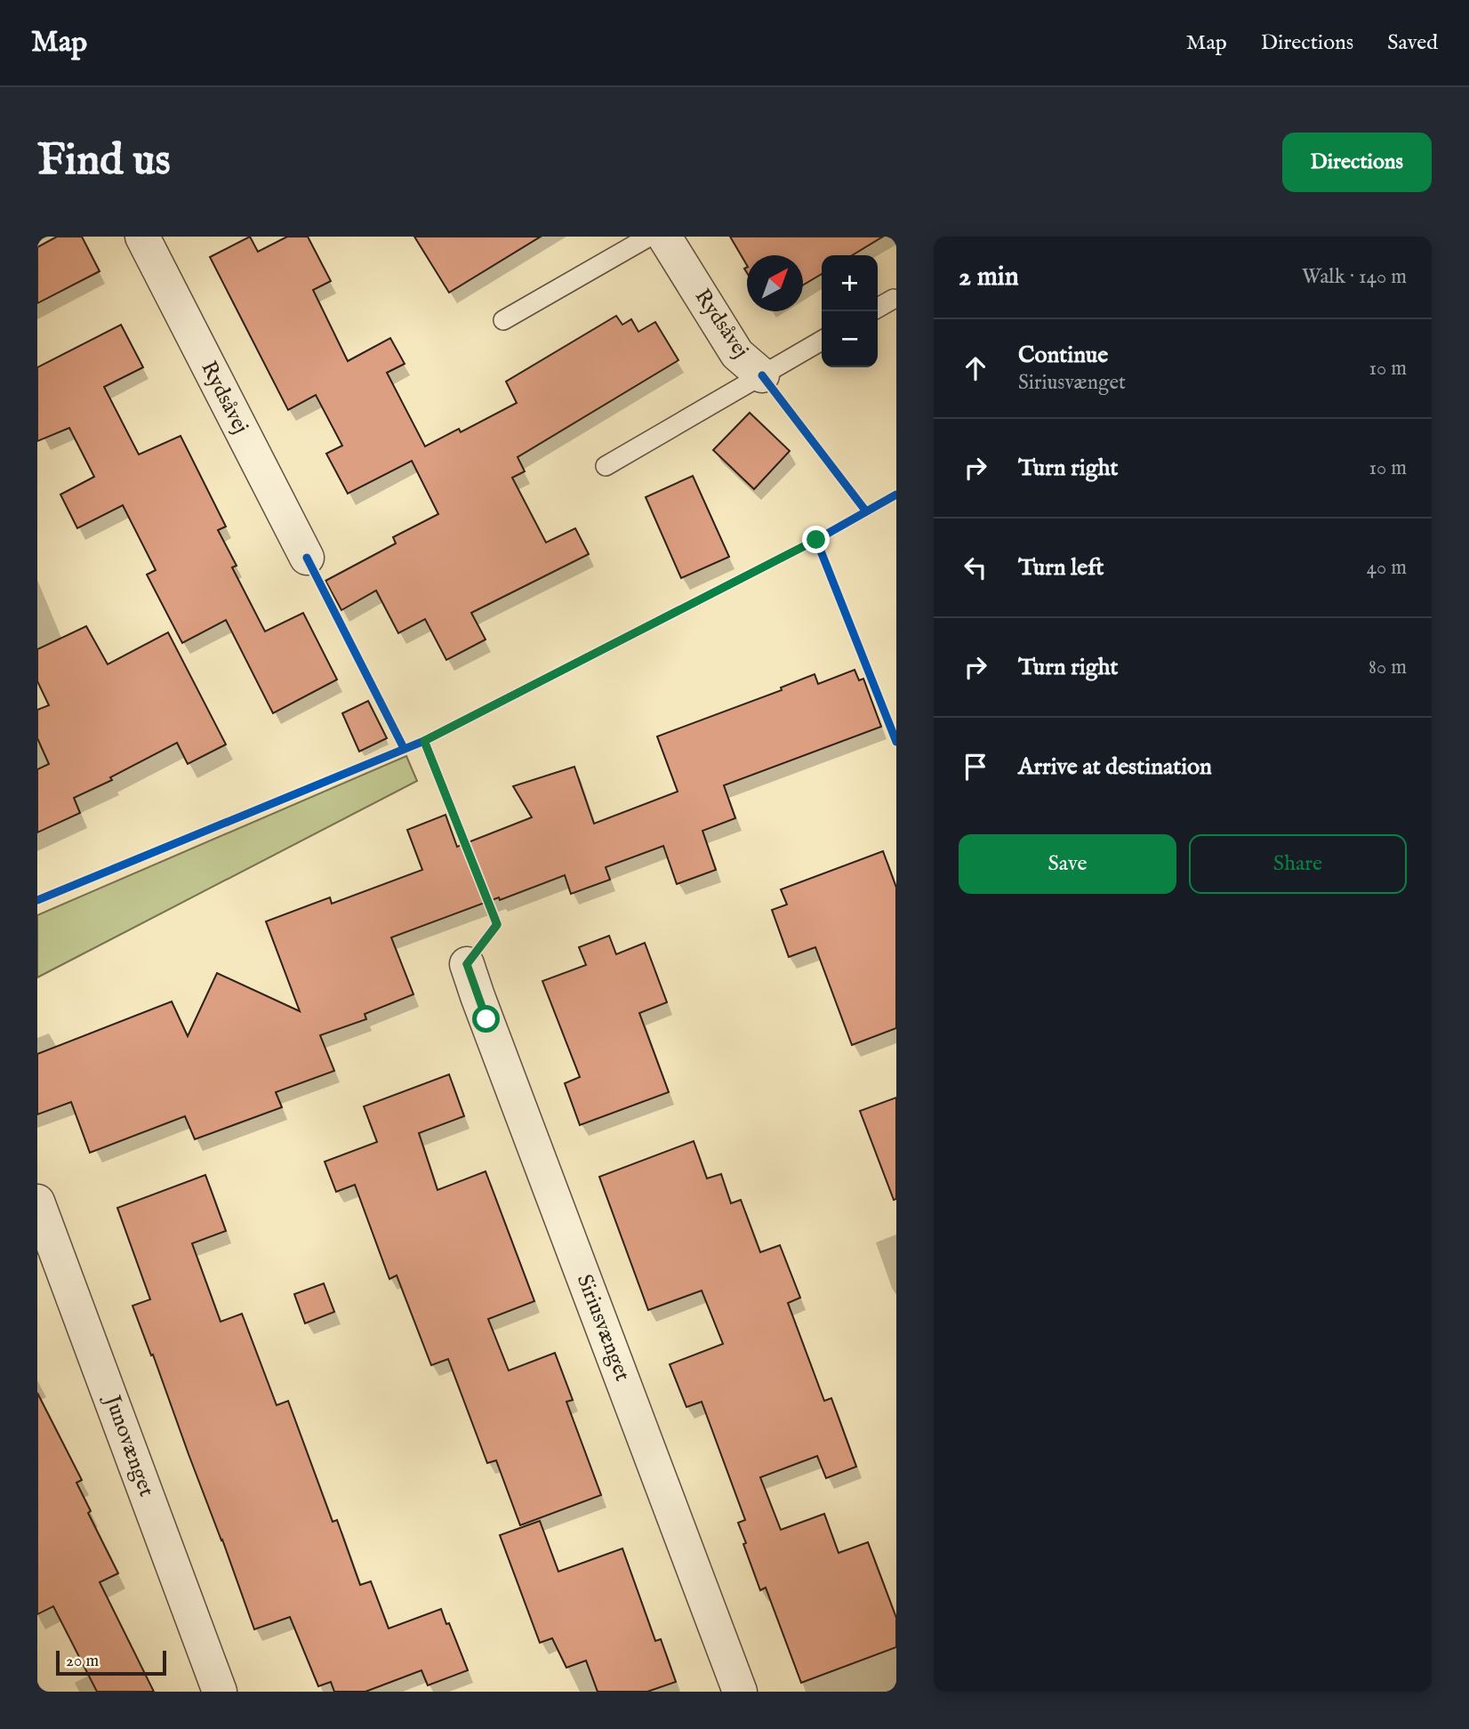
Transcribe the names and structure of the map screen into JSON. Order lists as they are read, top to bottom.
{
  "streets": {
    "street": ["Rydsåvej", "Siriusvænget", "Junovænget"]
  },
  "scale_bar": "20 m",
  "north": "top right",
  "page": {
    "header": "Map",
    "nav": ["Map", "Directions", "Saved"],
    "buttons": [
      "Directions",
      ["Save", "Share"]
    ],
    "title": "Find us",
    "heading": ["2 min", "Walk · 140 m"],
    "map_buttons": ["+", "−"],
    "list": [
      ["Continue", "Siriusvænget", "10 m"],
      ["Turn right", "10 m"],
      ["Turn left", "40 m"],
      ["Turn right", "80 m"],
      "Arrive at destination"
    ],
    "scale": "20 m"
  }
}
